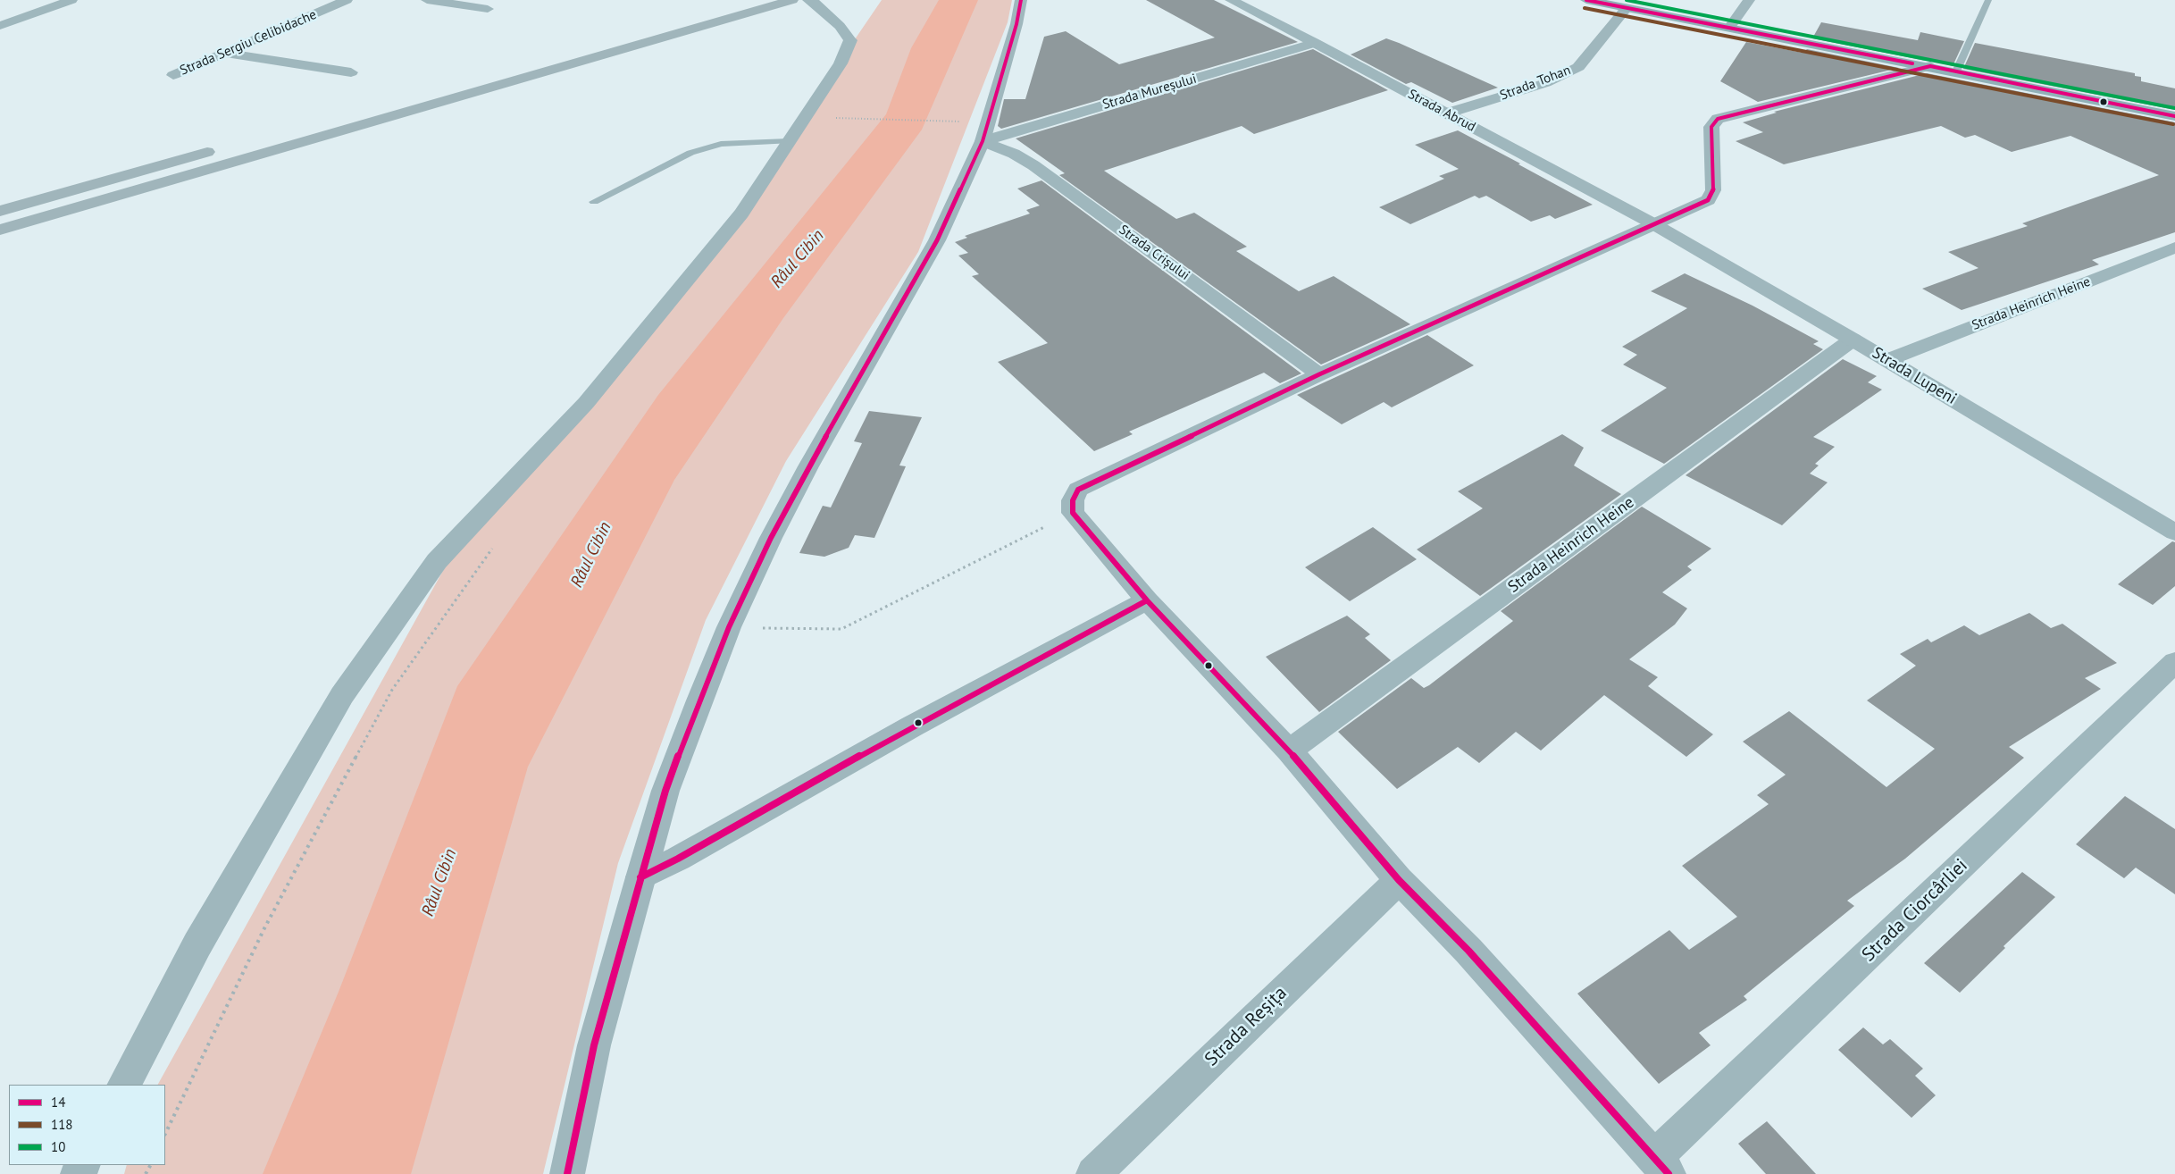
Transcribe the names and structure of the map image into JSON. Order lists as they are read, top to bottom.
{
  "streets": {
    "street": [
      "Strada Sergiu Celibidache",
      "Strada Tohan",
      "Strada Mureșului",
      "Strada Abrud",
      "Strada Crișului",
      "Strada Heinrich Heine",
      "Strada Lupeni",
      "Strada Ciorcârliei",
      "Strada Reșița"
    ]
  },
  "crossings": [
    ["Strada Tohan", "Strada Abrud"],
    ["Strada Mureșului", "Strada Abrud"],
    ["Strada Mureșului", "Strada Crișului"],
    ["Strada Abrud", "Strada Lupeni"],
    ["Strada Heinrich Heine", "Strada Lupeni"]
  ],
  "water": ["Râul Cibin"],
  "lines": ["transit line 14", "transit line 10", "transit line 118"],
  "legend": ["14", "118", "10"]
}
